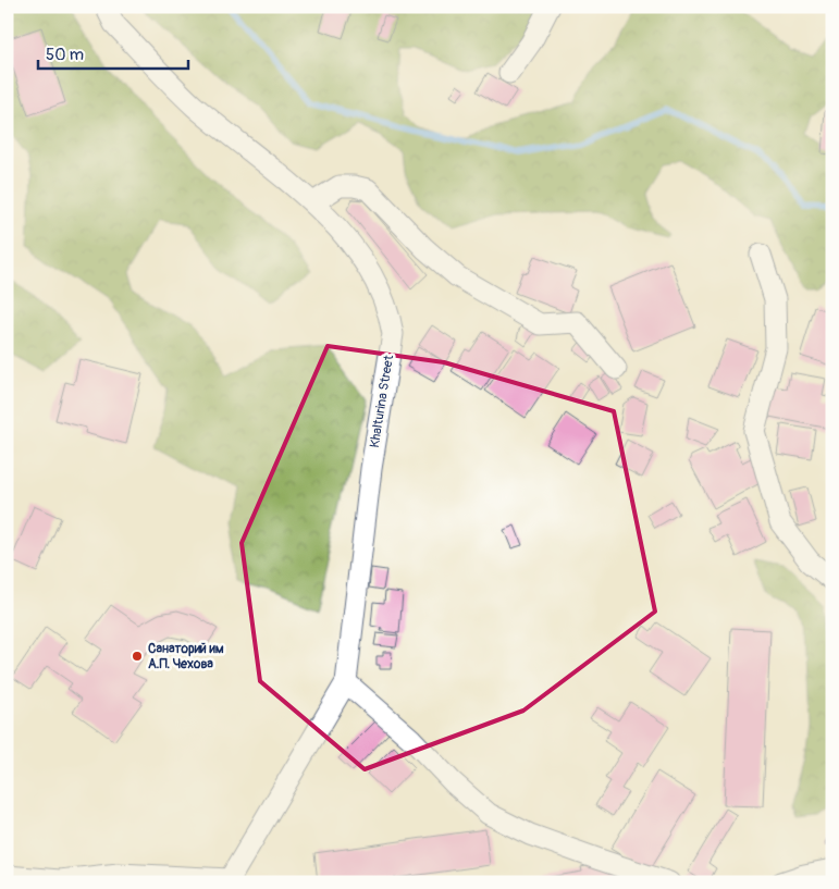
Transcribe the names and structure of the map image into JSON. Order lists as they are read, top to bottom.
{
  "streets": {
    "street": ["Khalturina Street"]
  },
  "places": ["Санаторий им А.П. Чехова"],
  "scale_bar": "50 m"
}
